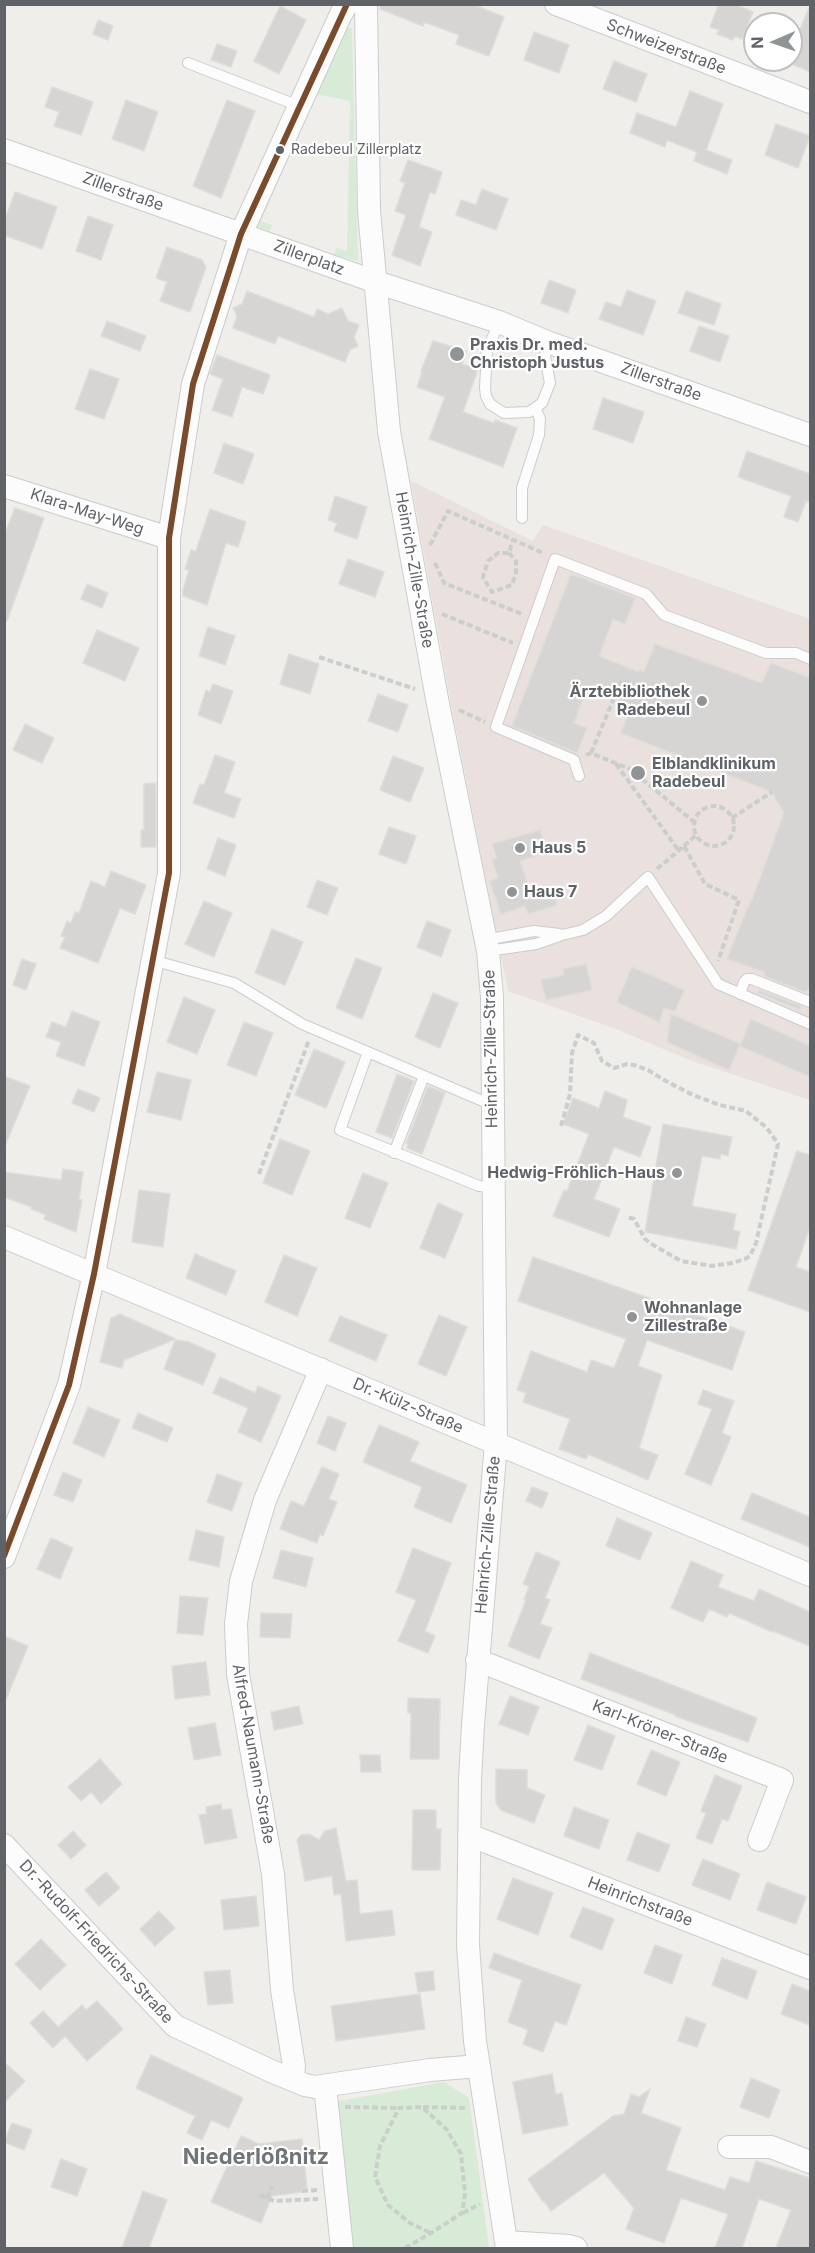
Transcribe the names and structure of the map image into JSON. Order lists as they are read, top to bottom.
{
  "streets": {
    "street": [
      "Schweizerstraße",
      "Zillerstraße",
      "Zillerplatz",
      "Klara-May-Weg",
      "Heinrich-Zille-Straße",
      "Dr.-Külz-Straße",
      "Karl-Kröner-Straße",
      "Alfred-Naumann-Straße",
      "Heinrichstraße",
      "Dr.-Rudolf-Friedrichs-Straße"
    ]
  },
  "crossings": [
    ["Zillerstraße", "Zillerplatz"],
    ["Zillerstraße", "Heinrich-Zille-Straße"],
    ["Zillerplatz", "Heinrich-Zille-Straße"],
    ["Heinrich-Zille-Straße", "Dr.-Külz-Straße"],
    ["Heinrich-Zille-Straße", "Karl-Kröner-Straße"],
    ["Heinrich-Zille-Straße", "Heinrichstraße"],
    ["Heinrich-Zille-Straße", "Dr.-Rudolf-Friedrichs-Straße"],
    ["Dr.-Külz-Straße", "Alfred-Naumann-Straße"],
    ["Alfred-Naumann-Straße", "Dr.-Rudolf-Friedrichs-Straße"]
  ],
  "districts": ["Niederlößnitz"],
  "places": [
    "Radebeul Zillerplatz",
    "Praxis Dr. med. Christoph Justus",
    "Ärztebibliothek Radebeul",
    "Elblandklinikum Radebeul",
    "Haus 5",
    "Haus 7",
    "Hedwig-Fröhlich-Haus",
    "Wohnanlage Zillestraße"
  ],
  "north": "left"
}
